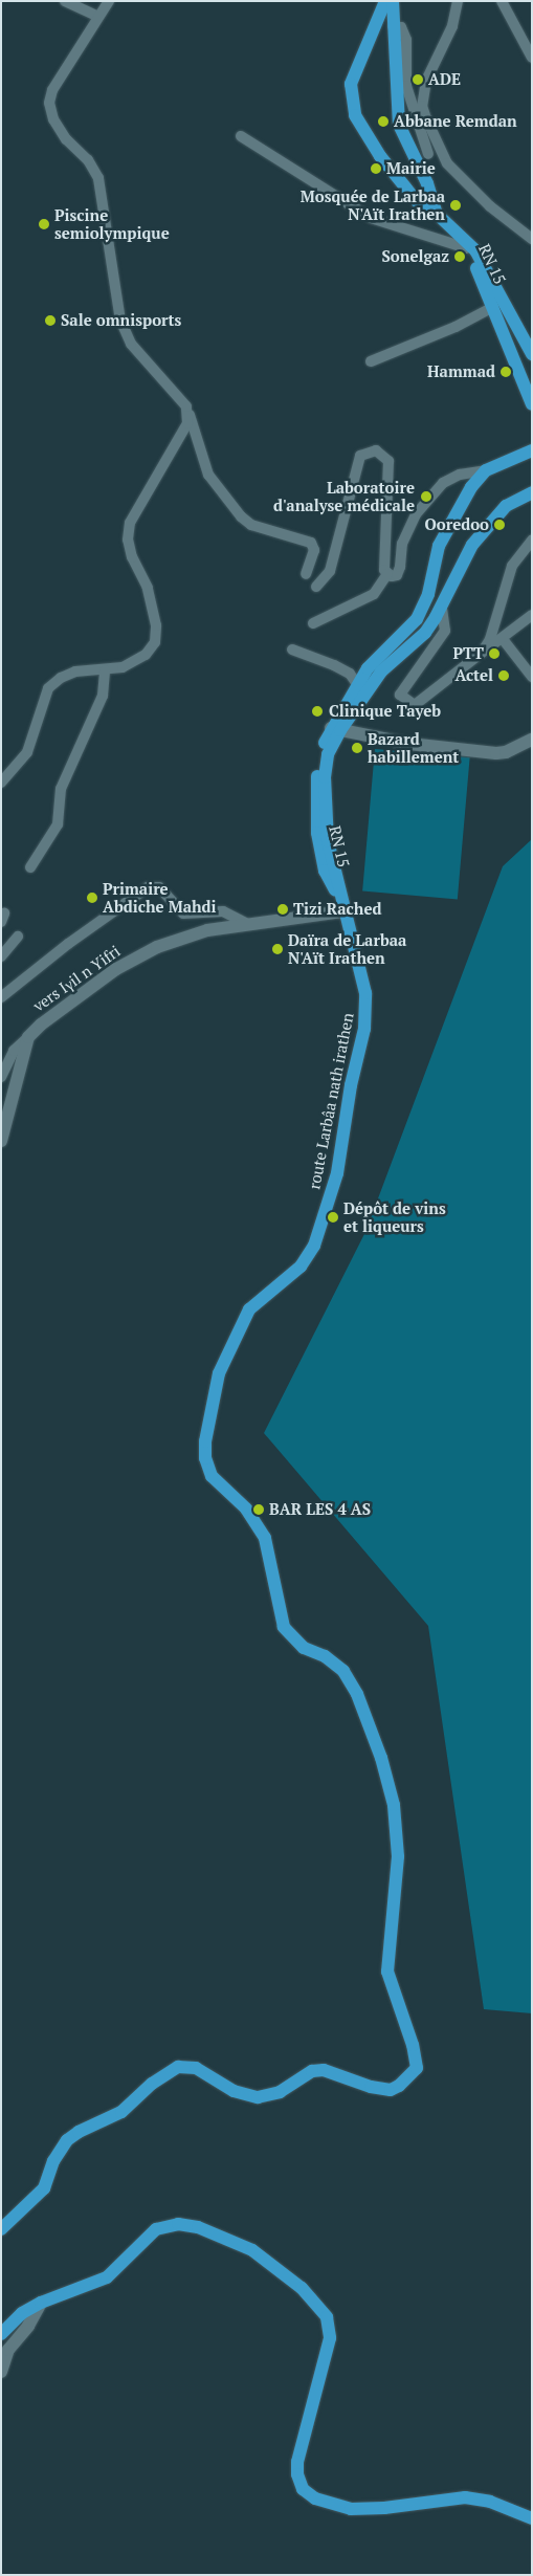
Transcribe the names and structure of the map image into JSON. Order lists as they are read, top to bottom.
{
  "streets": {
    "main road": ["RN 15", "vers Iγil n Yifri", "route Larbâa nath irathen"]
  },
  "crossings": [
    ["RN 15", "vers Iγil n Yifri"],
    ["RN 15", "route Larbâa nath irathen"],
    ["vers Iγil n Yifri", "route Larbâa nath irathen"]
  ],
  "places": [
    "ADE",
    "Abbane Remdan",
    "Mairie",
    "Mosquée de Larbaa N'Aït Irathen",
    "Piscine semiolympique",
    "Sonelgaz",
    "Sale omnisports",
    "Hammad",
    "Laboratoire d'analyse médicale",
    "Ooredoo",
    "PTT",
    "Actel",
    "Clinique Tayeb",
    "Bazard habillement",
    "Primaire Abdiche Mahdi",
    "Tizi Rached",
    "Daïra de Larbaa N'Aït Irathen",
    "Dépôt de vins et liqueurs",
    "BAR LES 4 AS"
  ]
}
